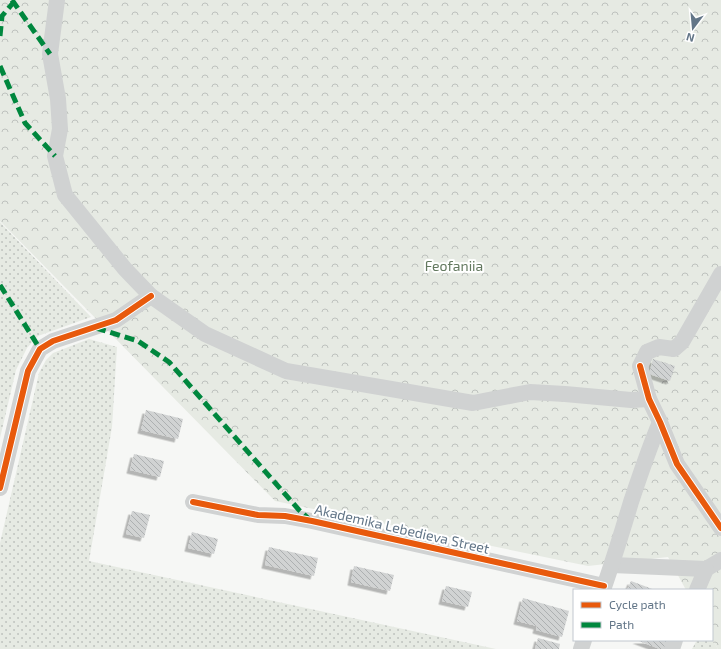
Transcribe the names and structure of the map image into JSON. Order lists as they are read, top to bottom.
{
  "streets": {
    "street": ["Akademika Lebedieva Street"]
  },
  "parks": ["Feofaniia"],
  "legend": ["Cycle path", "Path"],
  "north": "bottom"
}
